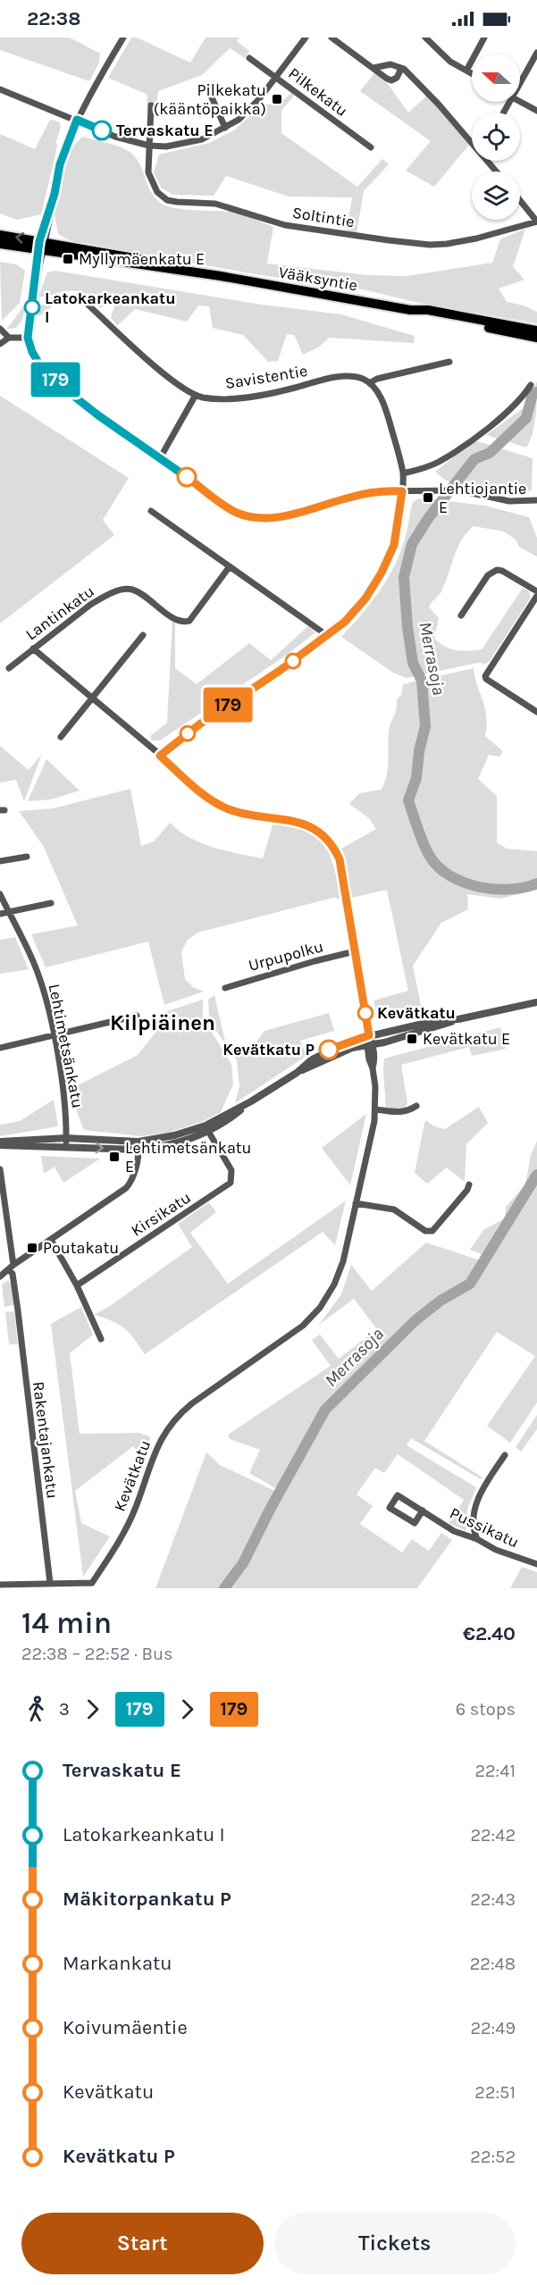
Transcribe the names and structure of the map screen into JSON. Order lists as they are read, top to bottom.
{
  "streets": {
    "highway": ["Vääksyntie"],
    "street": [
      "Pilkekatu",
      "Soltintie",
      "Savistentie",
      "Lantinkatu",
      "Urpupolku",
      "Lehtimetsänkatu",
      "Kirsikatu",
      "Rakentajankatu",
      "Kevätkatu",
      "Pussikatu"
    ]
  },
  "crossings": [
    ["Lantinkatu", "Kevätkatu"],
    ["Urpupolku", "Kevätkatu"]
  ],
  "districts": ["Kilpiäinen"],
  "water": ["Merrasoja"],
  "places": {
    "transit": [
      "Pilkekatu (kääntöpaikka)",
      "Myllymäenkatu E",
      "Lehtiojantie E",
      "Kevätkatu E",
      "Lehtimetsänkatu E",
      "Poutakatu"
    ],
    "other": [
      "Tervaskatu E",
      "Latokarkeankatu I",
      "Kevätkatu",
      "Kevätkatu P"
    ]
  },
  "lines": ["bus line 179"],
  "north": "left",
  "page": {
    "status": "22:38",
    "on_map": ["179", "179"],
    "heading": ["14 min", "22:38 – 22:52 · Bus", "€2.40"],
    "legs": [
      "3",
      "179",
      "179",
      "6 stops"
    ],
    "list": [
      {
        "name": "Tervaskatu E",
        "value": "22:41"
      },
      {
        "name": "Latokarkeankatu I",
        "value": "22:42"
      },
      {
        "name": "Mäkitorpankatu P",
        "value": "22:43"
      },
      {
        "name": "Markankatu",
        "value": "22:48"
      },
      {
        "name": "Koivumäentie",
        "value": "22:49"
      },
      {
        "name": "Kevätkatu",
        "value": "22:51"
      },
      {
        "name": "Kevätkatu P",
        "value": "22:52"
      }
    ],
    "buttons": ["Start", "Tickets"]
  }
}
